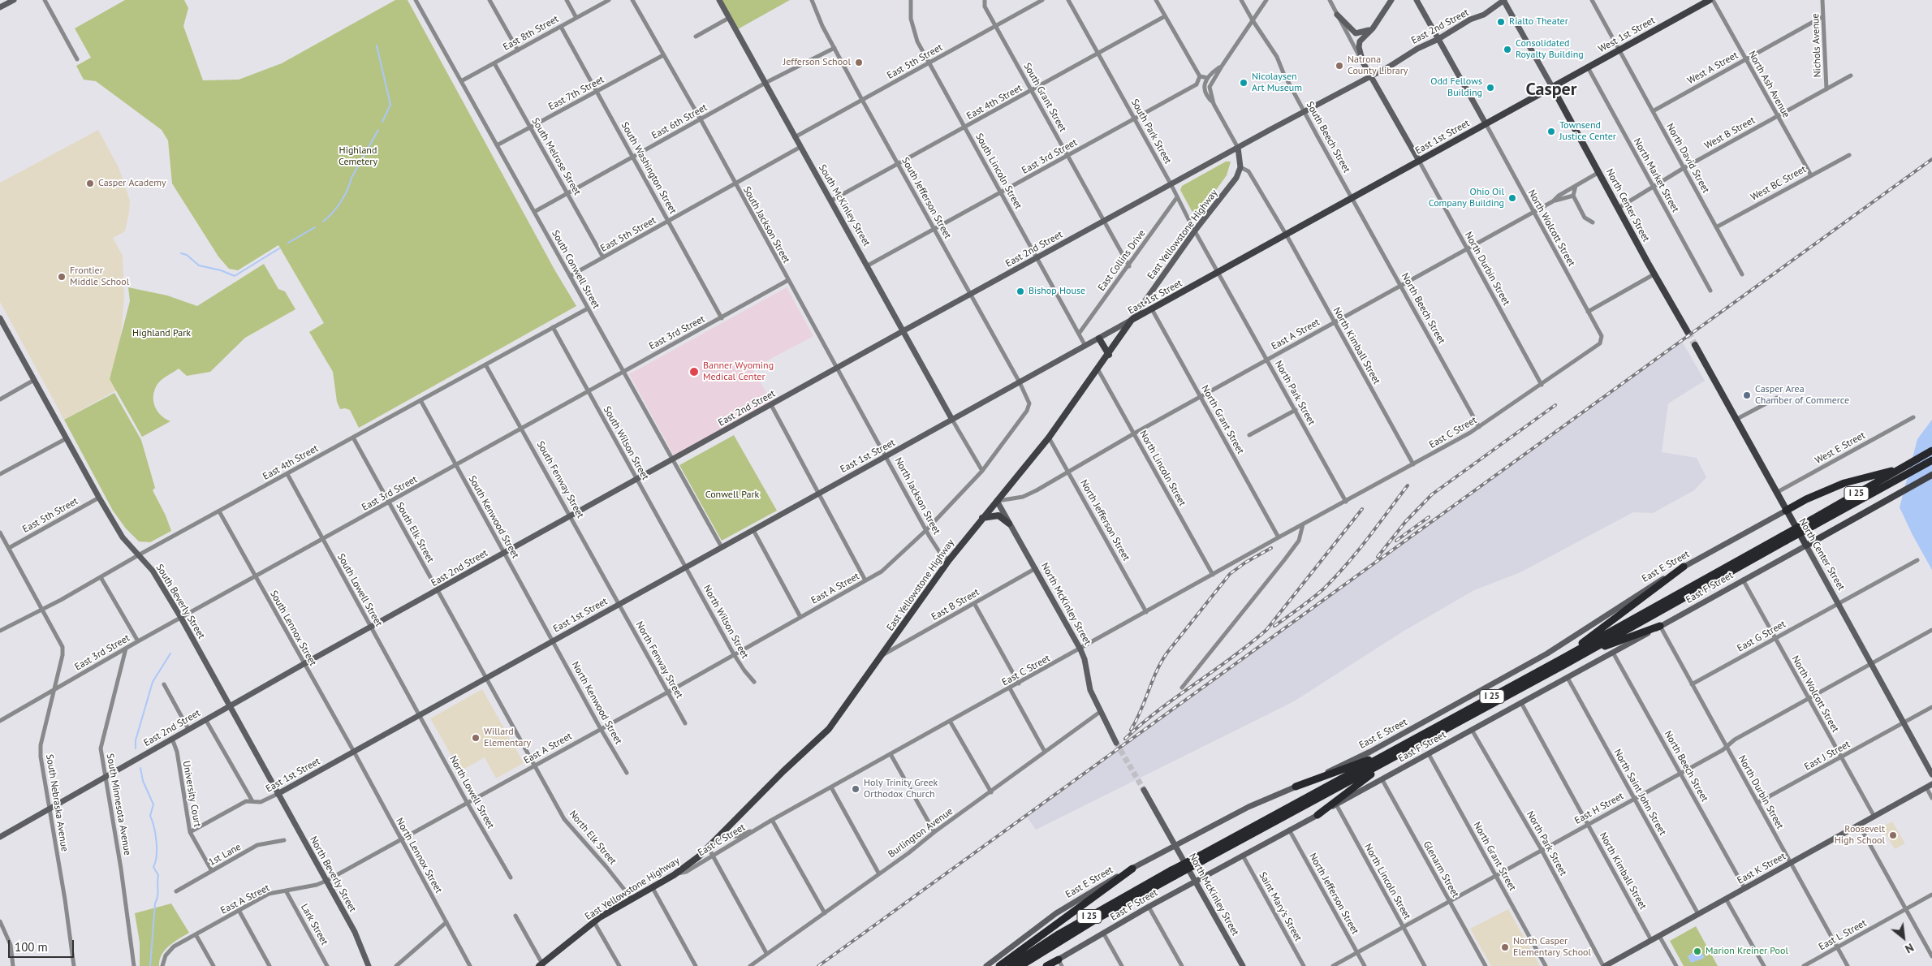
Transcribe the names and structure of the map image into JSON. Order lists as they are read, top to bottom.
{
  "streets": {
    "highway": ["I 25"],
    "main road": [
      "East 2nd Street",
      "West 1st Street",
      "East 1st Street",
      "South McKinley Street",
      "North Center Street",
      "East Yellowstone Highway",
      "East E Street",
      "East F Street",
      "South Beverly Street",
      "North McKinley Street",
      "East K Street",
      "North Beverly Street"
    ],
    "street": [
      "East 8th Street",
      "Nichols Avenue",
      "East 5th Street",
      "West A Street",
      "North Ash Avenue",
      "East 7th Street",
      "South Grant Street",
      "East 4th Street",
      "East 6th Street",
      "South Park Street",
      "West B Street",
      "South Beech Street",
      "South Melrose Street",
      "East 3rd Street",
      "North David Street",
      "South Washington Street",
      "South Lincoln Street",
      "North Market Street",
      "West BC Street",
      "South Jefferson Street",
      "South Jackson Street",
      "North Wolcott Street",
      "East Collins Drive",
      "North Durbin Street",
      "South Conwell Street",
      "North Beech Street",
      "East A Street",
      "North Kimball Street",
      "North Park Street",
      "North Grant Street",
      "East C Street",
      "South Wilson Street",
      "West E Street",
      "North Lincoln Street",
      "South Fenway Street",
      "North Jackson Street",
      "South Kenwood Street",
      "North Jefferson Street",
      "South Elk Street",
      "South Lowell Street",
      "East B Street",
      "North Wilson Street",
      "South Lennox Street",
      "East G Street",
      "North Fenway Street",
      "North Kenwood Street",
      "East J Street",
      "North Lowell Street",
      "North Saint John Street",
      "University Court",
      "South Nebraska Avenue",
      "South Minnesota Avenue",
      "East H Street",
      "Burlington Avenue",
      "North Elk Street",
      "1st Lane",
      "North Lennox Street",
      "Glenarm Street",
      "Saint Mary's Street",
      "Lark Street",
      "East L Street"
    ]
  },
  "crossings": [
    ["East 2nd Street", "South Grant Street"],
    ["East 2nd Street", "South Park Street"],
    ["East 2nd Street", "South Beech Street"],
    ["East 2nd Street", "South Lincoln Street"],
    ["East 2nd Street", "South Jefferson Street"],
    ["East 2nd Street", "South McKinley Street"],
    ["East 2nd Street", "South Jackson Street"],
    ["East 2nd Street", "South Conwell Street"],
    ["East 2nd Street", "South Wilson Street"],
    ["East 2nd Street", "South Fenway Street"],
    ["East 2nd Street", "South Kenwood Street"],
    ["East 2nd Street", "South Elk Street"],
    ["East 2nd Street", "South Lowell Street"],
    ["East 2nd Street", "South Beverly Street"],
    ["East 2nd Street", "South Lennox Street"],
    ["East 2nd Street", "University Court"],
    ["East 2nd Street", "South Nebraska Avenue"],
    ["East 2nd Street", "South Minnesota Avenue"],
    ["East 8th Street", "South Melrose Street"],
    ["East 8th Street", "South Washington Street"],
    ["East 8th Street", "South Conwell Street"],
    ["West 1st Street", "East 1st Street"],
    ["West 1st Street", "North David Street"],
    ["West 1st Street", "North Market Street"],
    ["West 1st Street", "North Center Street"],
    ["Nichols Avenue", "West A Street"],
    ["Nichols Avenue", "West B Street"],
    ["East 5th Street", "South Grant Street"],
    ["East 5th Street", "South Melrose Street"],
    ["East 5th Street", "South Washington Street"],
    ["East 5th Street", "South Lincoln Street"],
    ["East 5th Street", "South Jefferson Street"],
    ["East 5th Street", "South McKinley Street"],
    ["East 5th Street", "South Jackson Street"],
    ["East 5th Street", "South Conwell Street"],
    ["East 5th Street", "South Beverly Street"],
    ["East 5th Street", "South Nebraska Avenue"],
    ["West A Street", "North Ash Avenue"],
    ["West A Street", "North David Street"],
    ["North Ash Avenue", "West B Street"],
    ["North Ash Avenue", "West BC Street"],
    ["East 7th Street", "South Melrose Street"],
    ["East 7th Street", "South Washington Street"],
    ["East 7th Street", "South Jackson Street"],
    ["East 7th Street", "South Conwell Street"],
    ["South Grant Street", "East 4th Street"],
    ["South Grant Street", "East 3rd Street"],
    ["South Grant Street", "East Collins Drive"],
    ["East 4th Street", "South Park Street"],
    ["East 4th Street", "South Lincoln Street"],
    ["East 4th Street", "South Jefferson Street"],
    ["East 4th Street", "South McKinley Street"],
    ["East 4th Street", "South Conwell Street"],
    ["East 4th Street", "South Wilson Street"],
    ["East 4th Street", "South Fenway Street"],
    ["East 4th Street", "South Kenwood Street"],
    ["East 4th Street", "South Elk Street"],
    ["East 4th Street", "South Lowell Street"],
    ["East 4th Street", "South Beverly Street"],
    ["East 4th Street", "South Lennox Street"],
    ["East 4th Street", "South Nebraska Avenue"],
    ["East 6th Street", "South Melrose Street"],
    ["East 6th Street", "South Washington Street"],
    ["East 6th Street", "South Jefferson Street"],
    ["East 6th Street", "South McKinley Street"],
    ["East 6th Street", "South Jackson Street"],
    ["East 6th Street", "South Conwell Street"],
    ["South Park Street", "East 1st Street"],
    ["South Park Street", "East 3rd Street"],
    ["South Park Street", "East Yellowstone Highway"],
    ["South Park Street", "East Collins Drive"],
    ["South Park Street", "North Park Street"],
    ["West B Street", "North David Street"],
    ["West B Street", "North Market Street"],
    ["West B Street", "North Center Street"],
    ["South Beech Street", "East 1st Street"],
    ["South Beech Street", "North Beech Street"],
    ["East 1st Street", "South Lincoln Street"],
    ["East 1st Street", "South Jefferson Street"],
    ["East 1st Street", "South McKinley Street"],
    ["East 1st Street", "North Center Street"],
    ["East 1st Street", "South Jackson Street"],
    ["East 1st Street", "North Wolcott Street"],
    ["East 1st Street", "East Yellowstone Highway"],
    ["East 1st Street", "North Durbin Street"],
    ["East 1st Street", "South Conwell Street"],
    ["East 1st Street", "North Beech Street"],
    ["East 1st Street", "North Kimball Street"],
    ["East 1st Street", "North Park Street"],
    ["East 1st Street", "North Grant Street"],
    ["East 1st Street", "South Wilson Street"],
    ["East 1st Street", "South Fenway Street"],
    ["East 1st Street", "North Jackson Street"],
    ["East 1st Street", "South Kenwood Street"],
    ["East 1st Street", "South Elk Street"],
    ["East 1st Street", "South Lowell Street"],
    ["East 1st Street", "South Beverly Street"],
    ["East 1st Street", "North Wilson Street"],
    ["East 1st Street", "South Lennox Street"],
    ["East 1st Street", "North Fenway Street"],
    ["East 1st Street", "North Kenwood Street"],
    ["East 1st Street", "North Lowell Street"],
    ["East 1st Street", "University Court"],
    ["East 1st Street", "North Elk Street"],
    ["East 1st Street", "North Lennox Street"],
    ["East 1st Street", "North Beverly Street"],
    ["East 3rd Street", "South Washington Street"],
    ["East 3rd Street", "South Lincoln Street"],
    ["East 3rd Street", "South Jefferson Street"],
    ["East 3rd Street", "South McKinley Street"],
    ["East 3rd Street", "South Jackson Street"],
    ["East 3rd Street", "South Conwell Street"],
    ["East 3rd Street", "South Wilson Street"],
    ["East 3rd Street", "South Fenway Street"],
    ["East 3rd Street", "South Kenwood Street"],
    ["East 3rd Street", "South Elk Street"],
    ["East 3rd Street", "South Lowell Street"],
    ["East 3rd Street", "South Beverly Street"],
    ["East 3rd Street", "South Lennox Street"],
    ["East 3rd Street", "South Nebraska Avenue"],
    ["East 3rd Street", "South Minnesota Avenue"],
    ["North David Street", "West BC Street"],
    ["South Lincoln Street", "East Collins Drive"],
    ["North Center Street", "East A Street"],
    ["North Center Street", "West E Street"],
    ["North Center Street", "East E Street"],
    ["North Center Street", "East F Street"],
    ["North Center Street", "East G Street"],
    ["North Center Street", "East J Street"],
    ["North Center Street", "East H Street"],
    ["South Jackson Street", "North Jackson Street"],
    ["North Wolcott Street", "East A Street"],
    ["North Wolcott Street", "East C Street"],
    ["North Wolcott Street", "East F Street"],
    ["North Wolcott Street", "East G Street"],
    ["North Wolcott Street", "East J Street"],
    ["North Wolcott Street", "East H Street"],
    ["North Wolcott Street", "East K Street"],
    ["East Yellowstone Highway", "East A Street"],
    ["East Yellowstone Highway", "North Kimball Street"],
    ["East Yellowstone Highway", "East C Street"],
    ["East Yellowstone Highway", "North Lincoln Street"],
    ["East Yellowstone Highway", "North Jackson Street"],
    ["East Yellowstone Highway", "North Jefferson Street"],
    ["East Yellowstone Highway", "North McKinley Street"],
    ["East Yellowstone Highway", "East B Street"],
    ["East Yellowstone Highway", "North Elk Street"],
    ["North Durbin Street", "East A Street"],
    ["North Durbin Street", "East C Street"],
    ["North Durbin Street", "East F Street"],
    ["North Durbin Street", "East G Street"],
    ["North Durbin Street", "East J Street"],
    ["North Durbin Street", "East H Street"],
    ["North Durbin Street", "East K Street"],
    ["North Durbin Street", "East L Street"],
    ["North Beech Street", "East A Street"],
    ["North Beech Street", "East C Street"],
    ["North Beech Street", "East F Street"],
    ["North Beech Street", "East H Street"],
    ["North Beech Street", "East K Street"],
    ["East A Street", "North Kimball Street"],
    ["East A Street", "North Park Street"],
    ["East A Street", "North Grant Street"],
    ["East A Street", "North Lincoln Street"],
    ["East A Street", "North Jackson Street"],
    ["East A Street", "North Jefferson Street"],
    ["East A Street", "North McKinley Street"],
    ["East A Street", "North Wilson Street"],
    ["East A Street", "North Fenway Street"],
    ["East A Street", "North Kenwood Street"],
    ["East A Street", "North Lowell Street"],
    ["East A Street", "North Elk Street"],
    ["East A Street", "North Lennox Street"],
    ["East A Street", "North Beverly Street"],
    ["East A Street", "Lark Street"],
    ["North Kimball Street", "East C Street"],
    ["North Kimball Street", "East F Street"],
    ["North Kimball Street", "East H Street"],
    ["North Kimball Street", "East K Street"],
    ["North Park Street", "East C Street"],
    ["North Park Street", "East F Street"],
    ["North Park Street", "East H Street"],
    ["North Park Street", "East K Street"],
    ["North Grant Street", "East C Street"],
    ["North Grant Street", "East F Street"],
    ["North Grant Street", "East H Street"],
    ["East C Street", "North Lincoln Street"],
    ["East C Street", "North Jefferson Street"],
    ["East C Street", "North McKinley Street"],
    ["South Wilson Street", "North Wilson Street"],
    ["North Lincoln Street", "East F Street"],
    ["North Lincoln Street", "East H Street"],
    ["South Fenway Street", "North Fenway Street"],
    ["South Kenwood Street", "North Kenwood Street"],
    ["North Jefferson Street", "East F Street"],
    ["North Jefferson Street", "East H Street"],
    ["South Elk Street", "North Elk Street"],
    ["East E Street", "North McKinley Street"],
    ["East F Street", "North McKinley Street"],
    ["East F Street", "North Saint John Street"],
    ["East F Street", "Glenarm Street"],
    ["East F Street", "Saint Mary's Street"],
    ["South Lowell Street", "North Lowell Street"],
    ["South Beverly Street", "North Beverly Street"],
    ["North McKinley Street", "East B Street"],
    ["North McKinley Street", "Burlington Avenue"],
    ["South Lennox Street", "North Lennox Street"],
    ["North Saint John Street", "East H Street"],
    ["North Saint John Street", "East K Street"],
    ["University Court", "1st Lane"],
    ["East H Street", "Glenarm Street"]
  ],
  "districts": ["Casper"],
  "parks": ["Highland Cemetery", "Highland Park", "Conwell Park"],
  "places": [
    "Rialto Theater",
    "Consolidated Royalty Building",
    "Jefferson School",
    "Natrona County Library",
    "Nicolaysen Art Museum",
    "Odd Fellows Building",
    "Townsend Justice Center",
    "Casper Academy",
    "Ohio Oil Company Building",
    "Frontier Middle School",
    "Bishop House",
    "Banner Wyoming Medical Center",
    "Casper Area Chamber of Commerce",
    "Willard Elementary",
    "Holy Trinity Greek Orthodox Church",
    "Roosevelt High School",
    "North Casper Elementary School",
    "Marion Kreiner Pool"
  ],
  "scale_bar": "100 m",
  "north": "bottom right"
}
